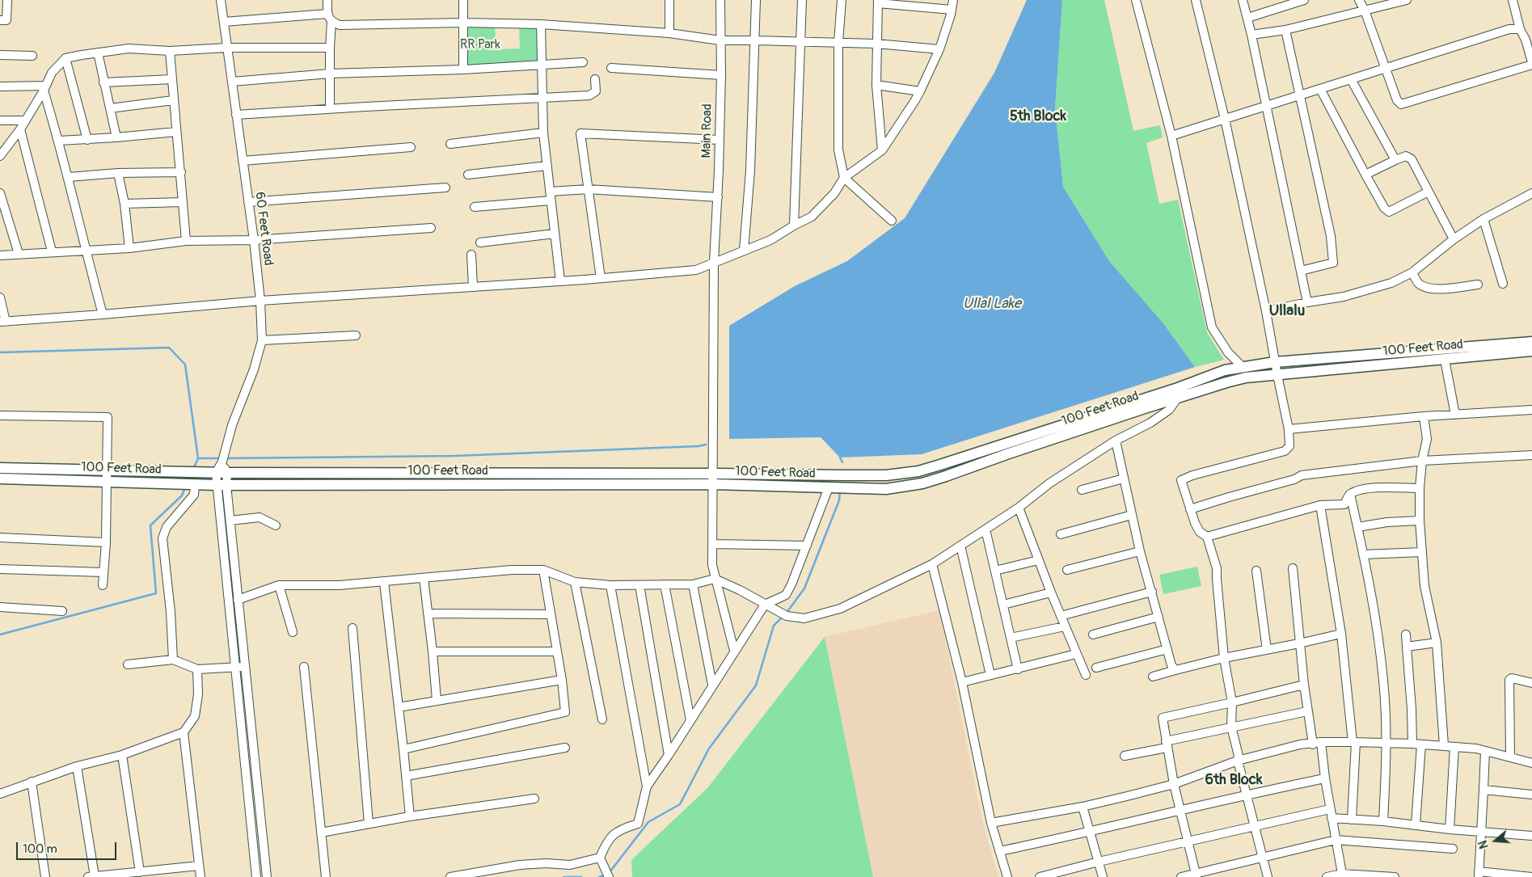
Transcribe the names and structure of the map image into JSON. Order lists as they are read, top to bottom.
{
  "streets": {
    "main road": ["100 Feet Road"],
    "street": ["Main Road", "60 Feet Road"]
  },
  "crossings": [
    ["Main Road", "100 Feet Road"],
    ["60 Feet Road", "100 Feet Road"]
  ],
  "districts": ["5th Block", "Ullalu", "6th Block"],
  "water": ["Ullal Lake"],
  "parks": ["RR Park"],
  "scale_bar": "100 m",
  "north": "left"
}
